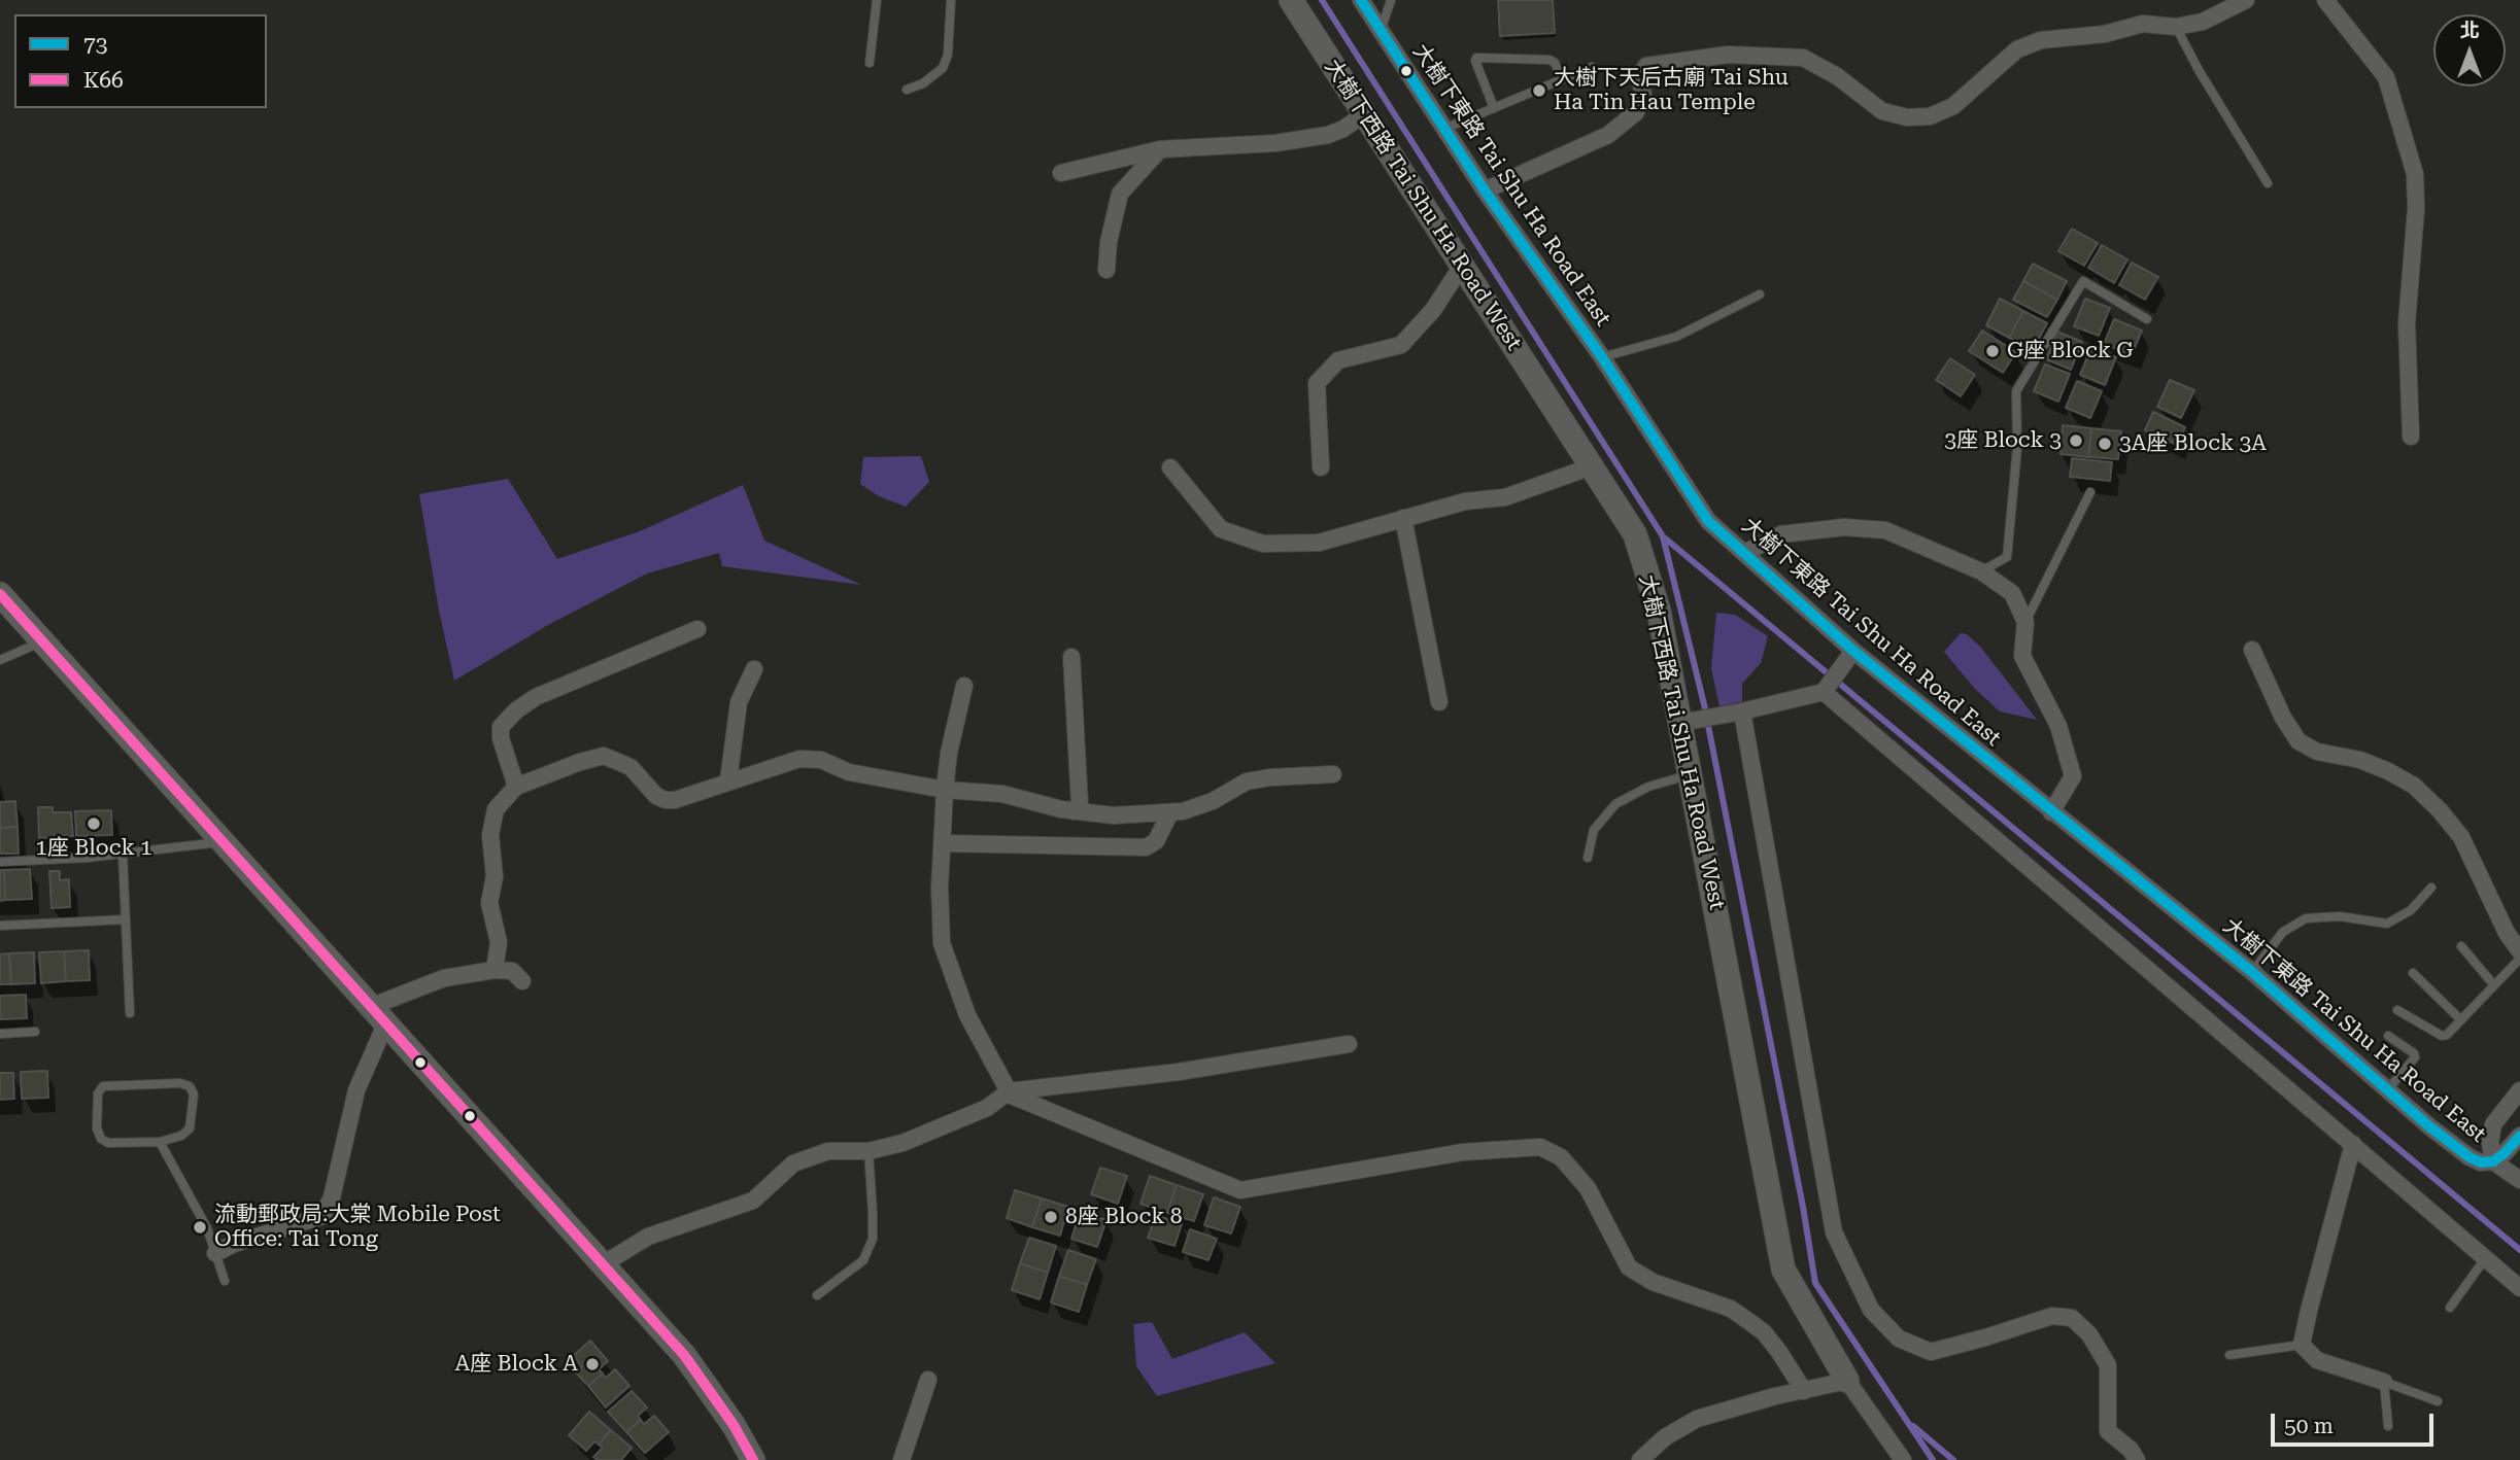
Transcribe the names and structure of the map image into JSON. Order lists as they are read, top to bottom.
{
  "streets": {
    "street": ["大樹下東路 Tai Shu Ha Road East", "大樹下西路 Tai Shu Ha Road West"]
  },
  "places": [
    "大樹下天后古廟 Tai Shu Ha Tin Hau Temple",
    "G座 Block G",
    "3座 Block 3",
    "3A座 Block 3A",
    "1座 Block 1",
    "8座 Block 8",
    "流動郵政局:大棠 Mobile Post Office: Tai Tong",
    "A座 Block A"
  ],
  "lines": ["transit line 73", "transit line K66"],
  "legend": ["73", "K66"],
  "scale_bar": "50 m",
  "north": "top"
}
